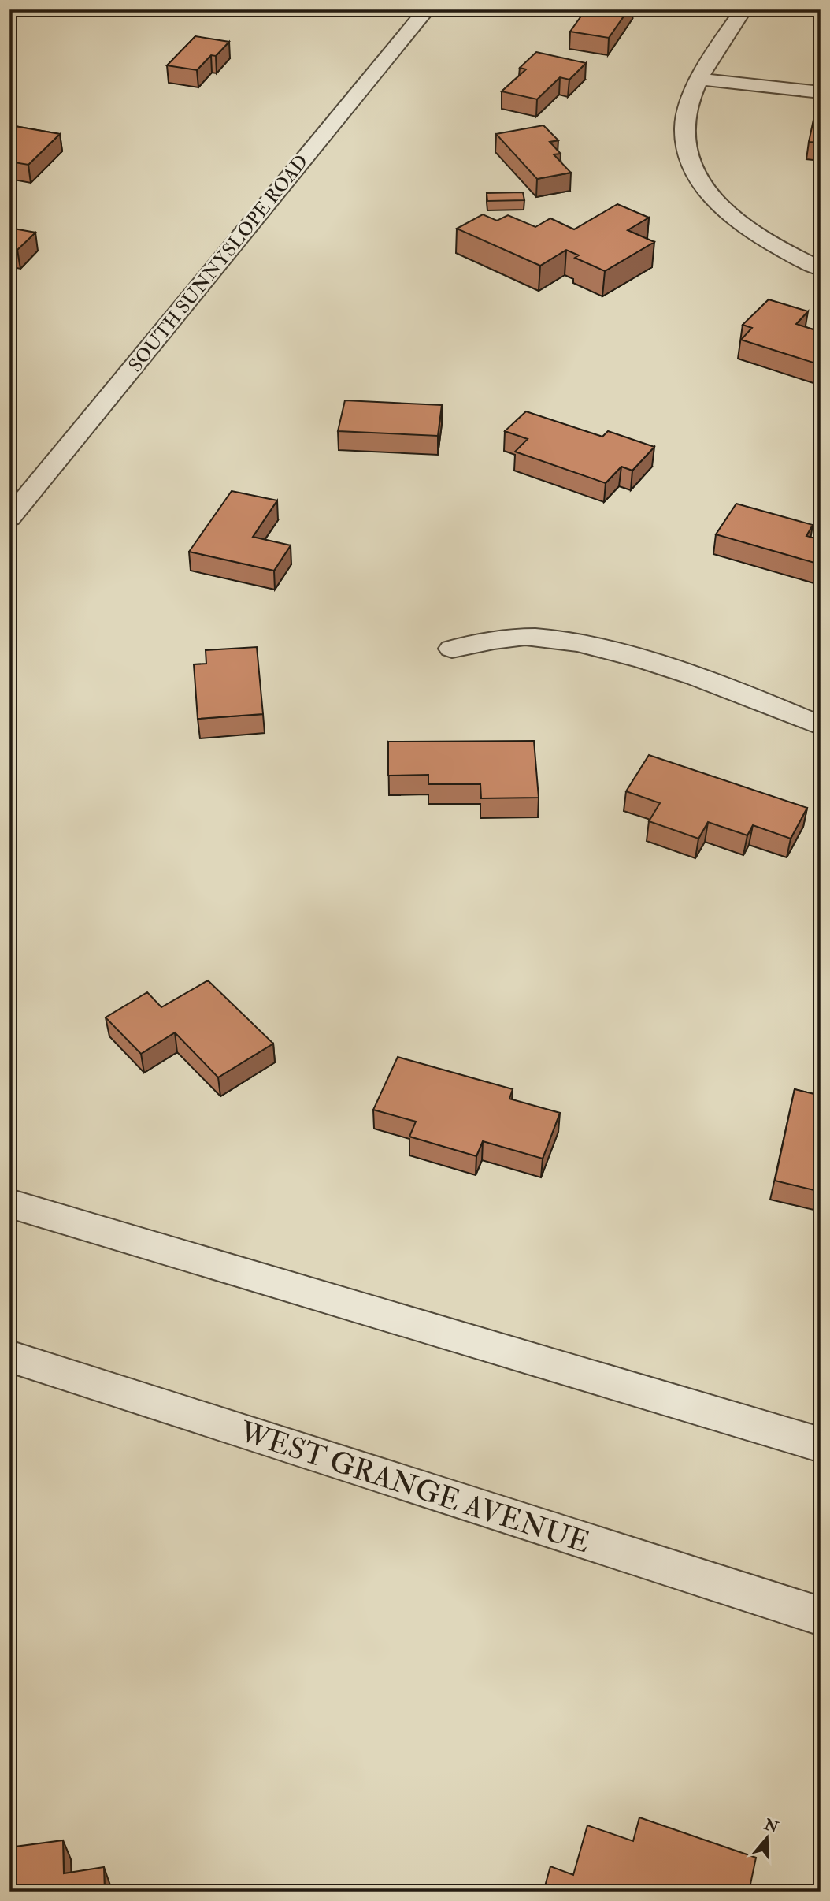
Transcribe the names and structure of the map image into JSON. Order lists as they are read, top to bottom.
{
  "streets": {
    "street": ["SOUTH SUNNYSLOPE ROAD", "WEST GRANGE AVENUE"]
  },
  "north": "top"
}
